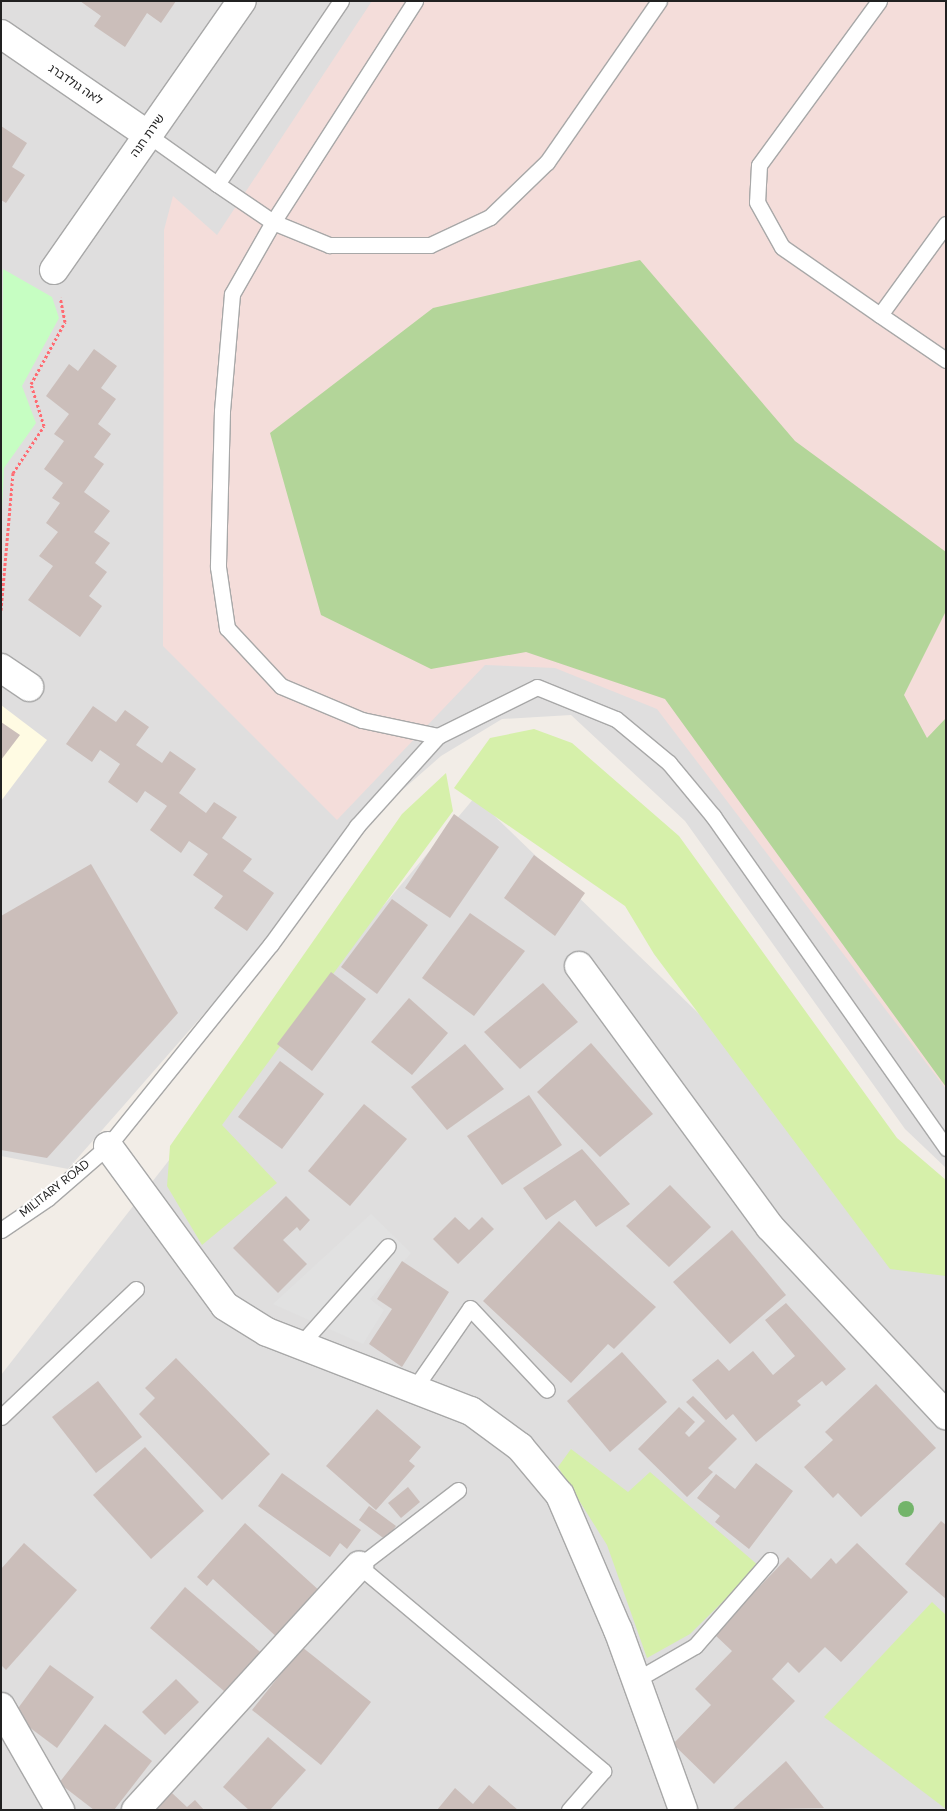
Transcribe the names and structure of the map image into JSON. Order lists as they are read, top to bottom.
{
  "streets": {
    "street": ["לאה גולדברג", "שירת חנה"],
    "lane": ["MILITARY ROAD"]
  },
  "crossings": [
    ["לאה גולדברג", "שירת חנה"]
  ]
}
